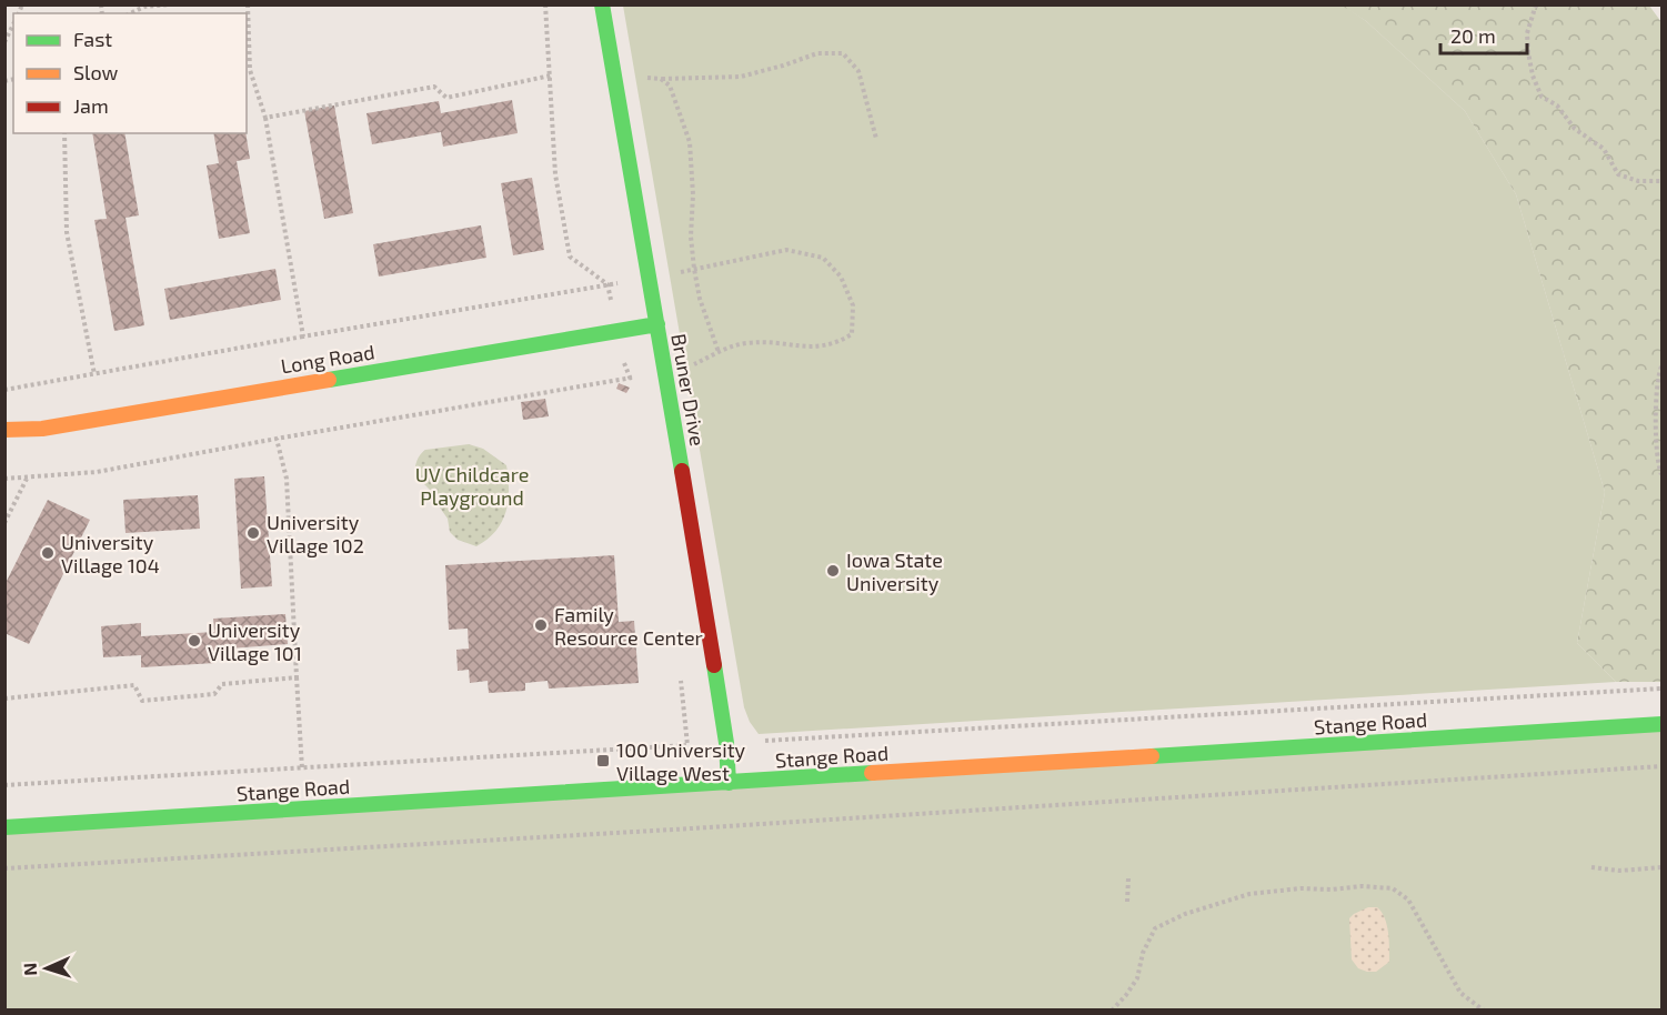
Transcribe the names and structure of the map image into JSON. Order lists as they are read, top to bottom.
{
  "streets": {
    "main road": ["Long Road", "Bruner Drive", "Stange Road"]
  },
  "crossings": [
    ["Long Road", "Bruner Drive"],
    ["Bruner Drive", "Stange Road"]
  ],
  "parks": ["UV Childcare Playground"],
  "places": {
    "other": [
      "University Village 102",
      "University Village 104",
      "Iowa State University",
      "Family Resource Center",
      "University Village 101"
    ],
    "transit": ["100 University Village West"]
  },
  "legend": ["Fast", "Slow", "Jam"],
  "scale_bar": "20 m",
  "north": "left"
}
